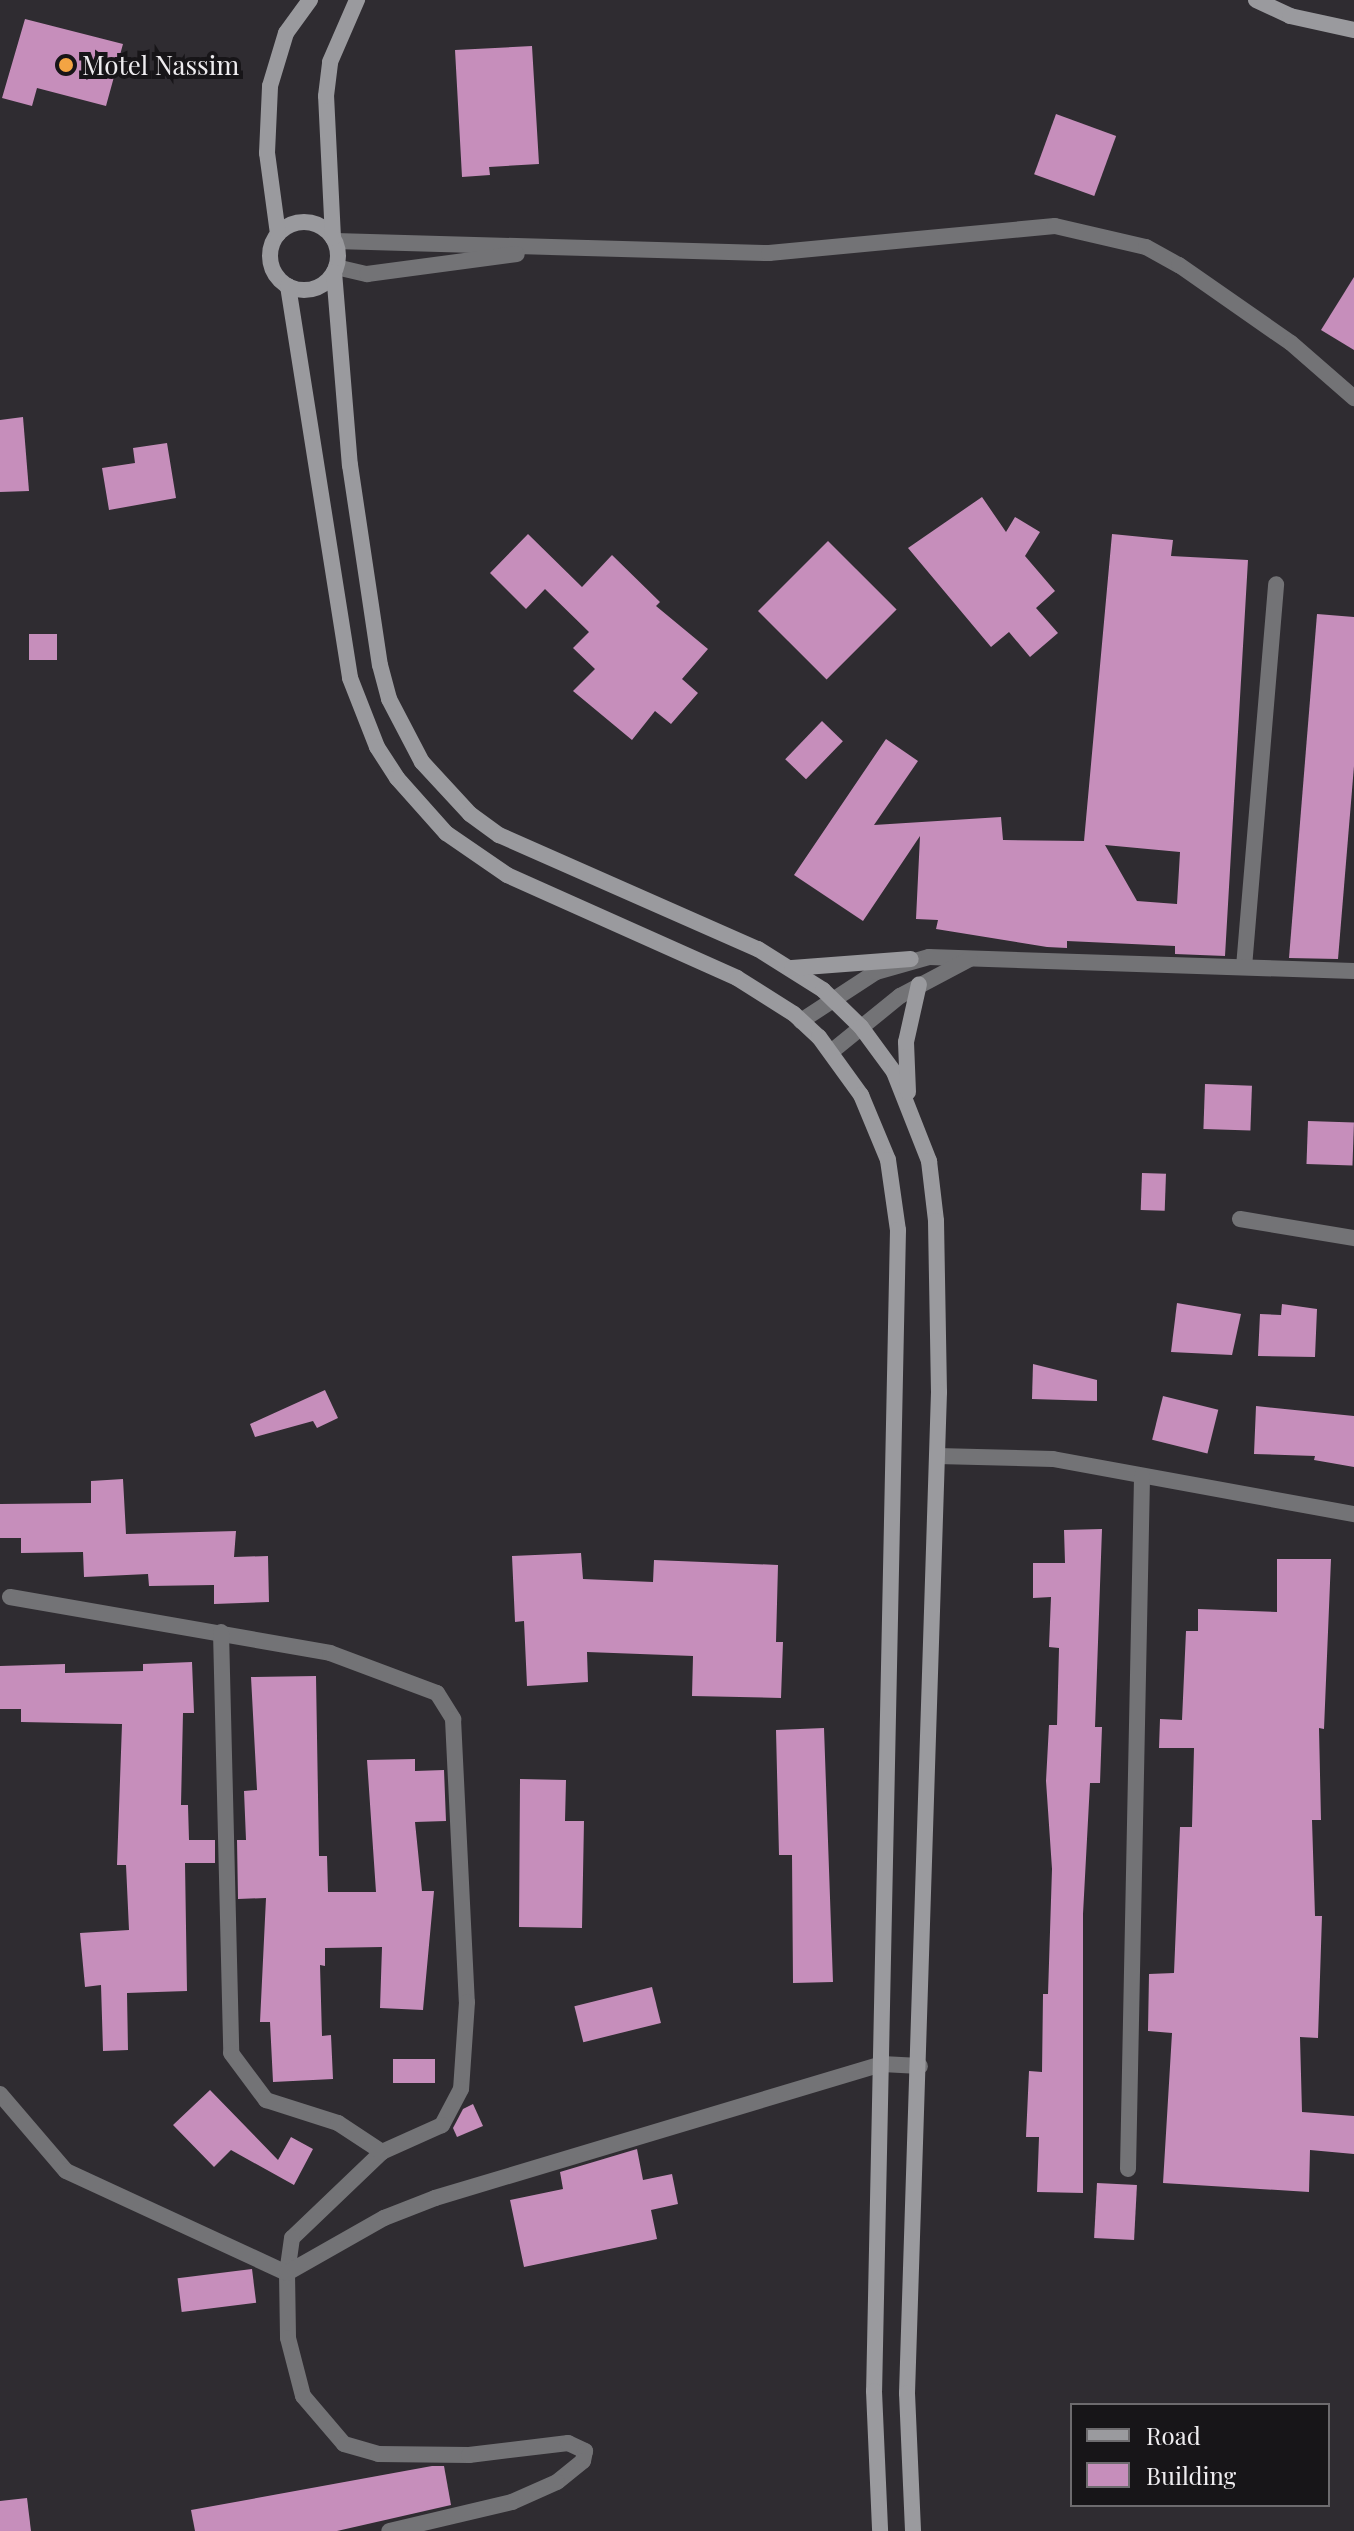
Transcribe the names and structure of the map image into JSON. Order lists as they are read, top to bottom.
{
  "places": ["Motel Nassim"],
  "legend": ["Road", "Building"]
}
